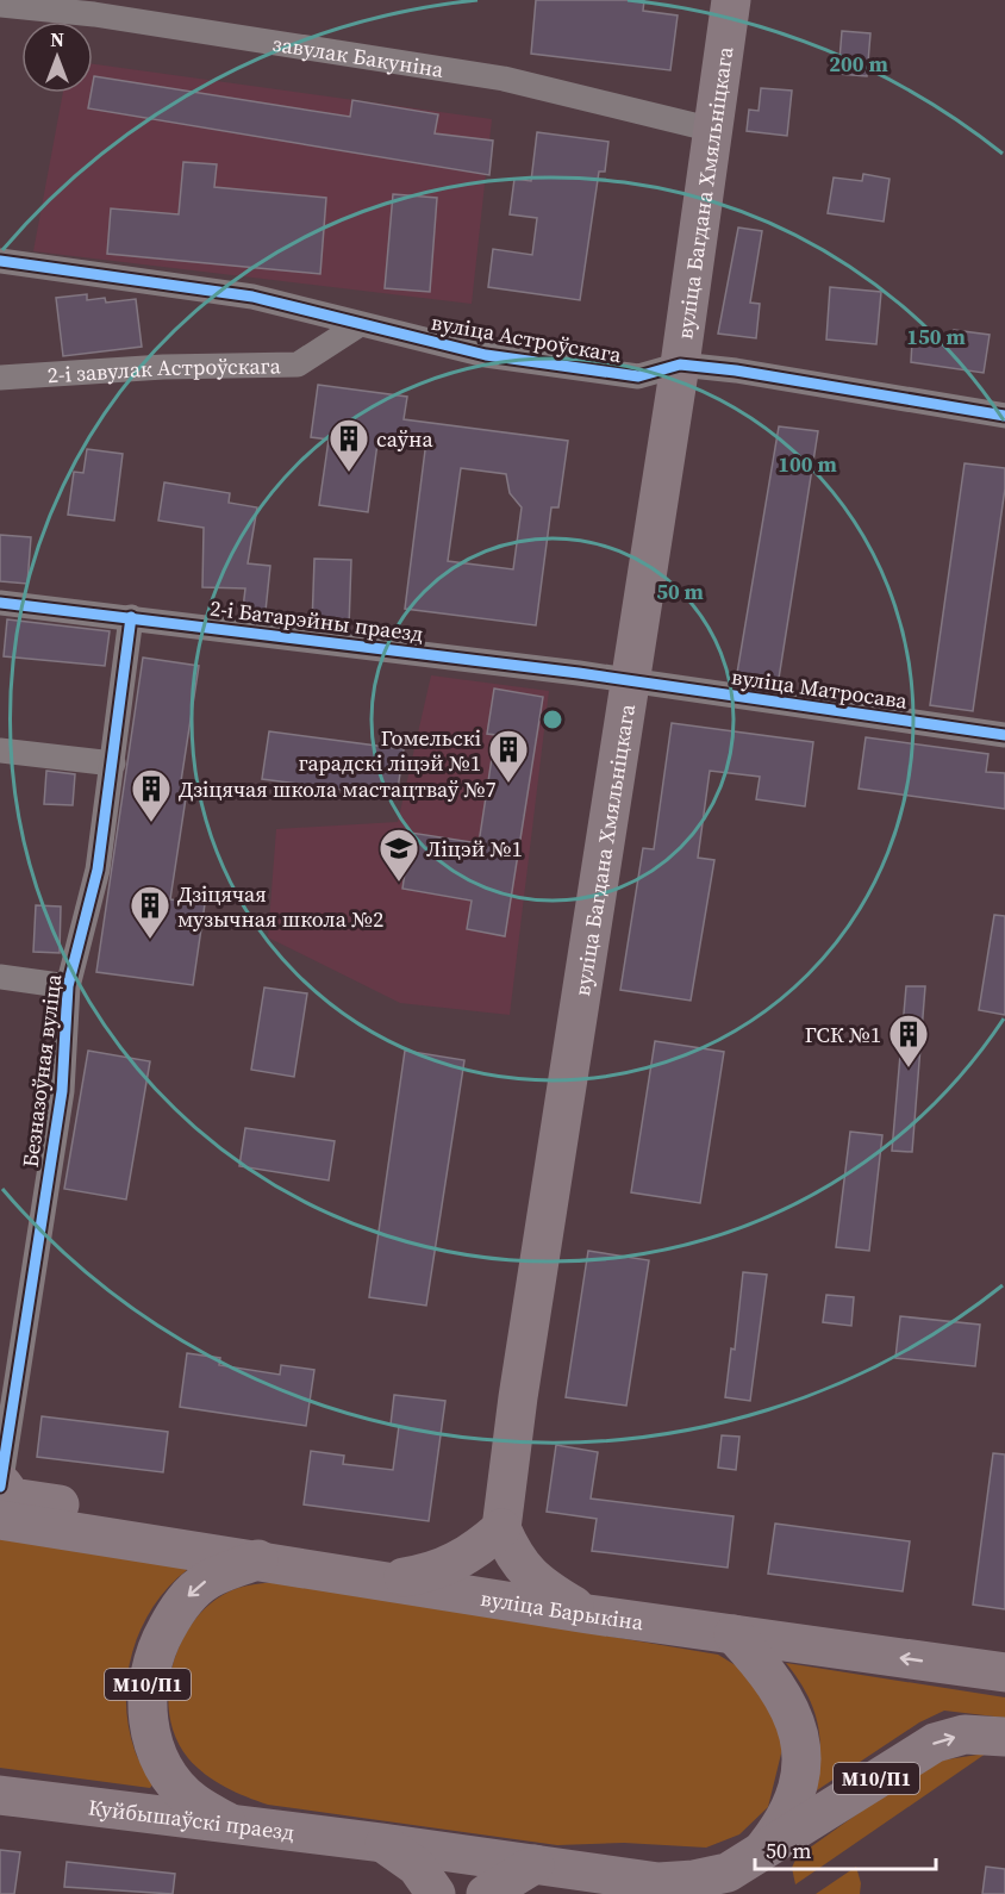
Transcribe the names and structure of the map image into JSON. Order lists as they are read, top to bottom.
{
  "streets": {
    "main road": [
      "вуліца Багдана Хмяльніцкага",
      "вуліца Барыкіна",
      "М10/П1",
      "Куйбышаўскі праезд"
    ],
    "street": [
      "завулак Бакуніна",
      "вуліца Астроўскага",
      "2-і завулак Астроўскага",
      "2-і Батарэйны праезд",
      "вуліца Матросава",
      "Безназоўная вуліца"
    ]
  },
  "crossings": [
    ["завулак Бакуніна", "вуліца Багдана Хмяльніцкага"],
    ["вуліца Багдана Хмяльніцкага", "вуліца Астроўскага"],
    ["вуліца Багдана Хмяльніцкага", "2-і Батарэйны праезд"],
    ["вуліца Багдана Хмяльніцкага", "вуліца Матросава"],
    ["вуліца Астроўскага", "2-і завулак Астроўскага"],
    ["2-і Батарэйны праезд", "вуліца Матросава"],
    ["2-і Батарэйны праезд", "Безназоўная вуліца"],
    ["Безназоўная вуліца", "вуліца Барыкіна"],
    ["вуліца Барыкіна", "М10/П1"],
    ["М10/П1", "Куйбышаўскі праезд"]
  ],
  "places": {
    "building": [
      "саўна",
      "Гомельскі гарадскі ліцэй №1",
      "Дзіцячая школа мастацтваў №7",
      "Дзіцячая музычная школа №2",
      "ГСК №1"
    ],
    "school or university": ["Ліцэй №1"]
  },
  "scale_bar": "50 m",
  "north": "top",
  "rings": [
    "200 m",
    "150 m",
    "100 m",
    "50 m"
  ]
}
